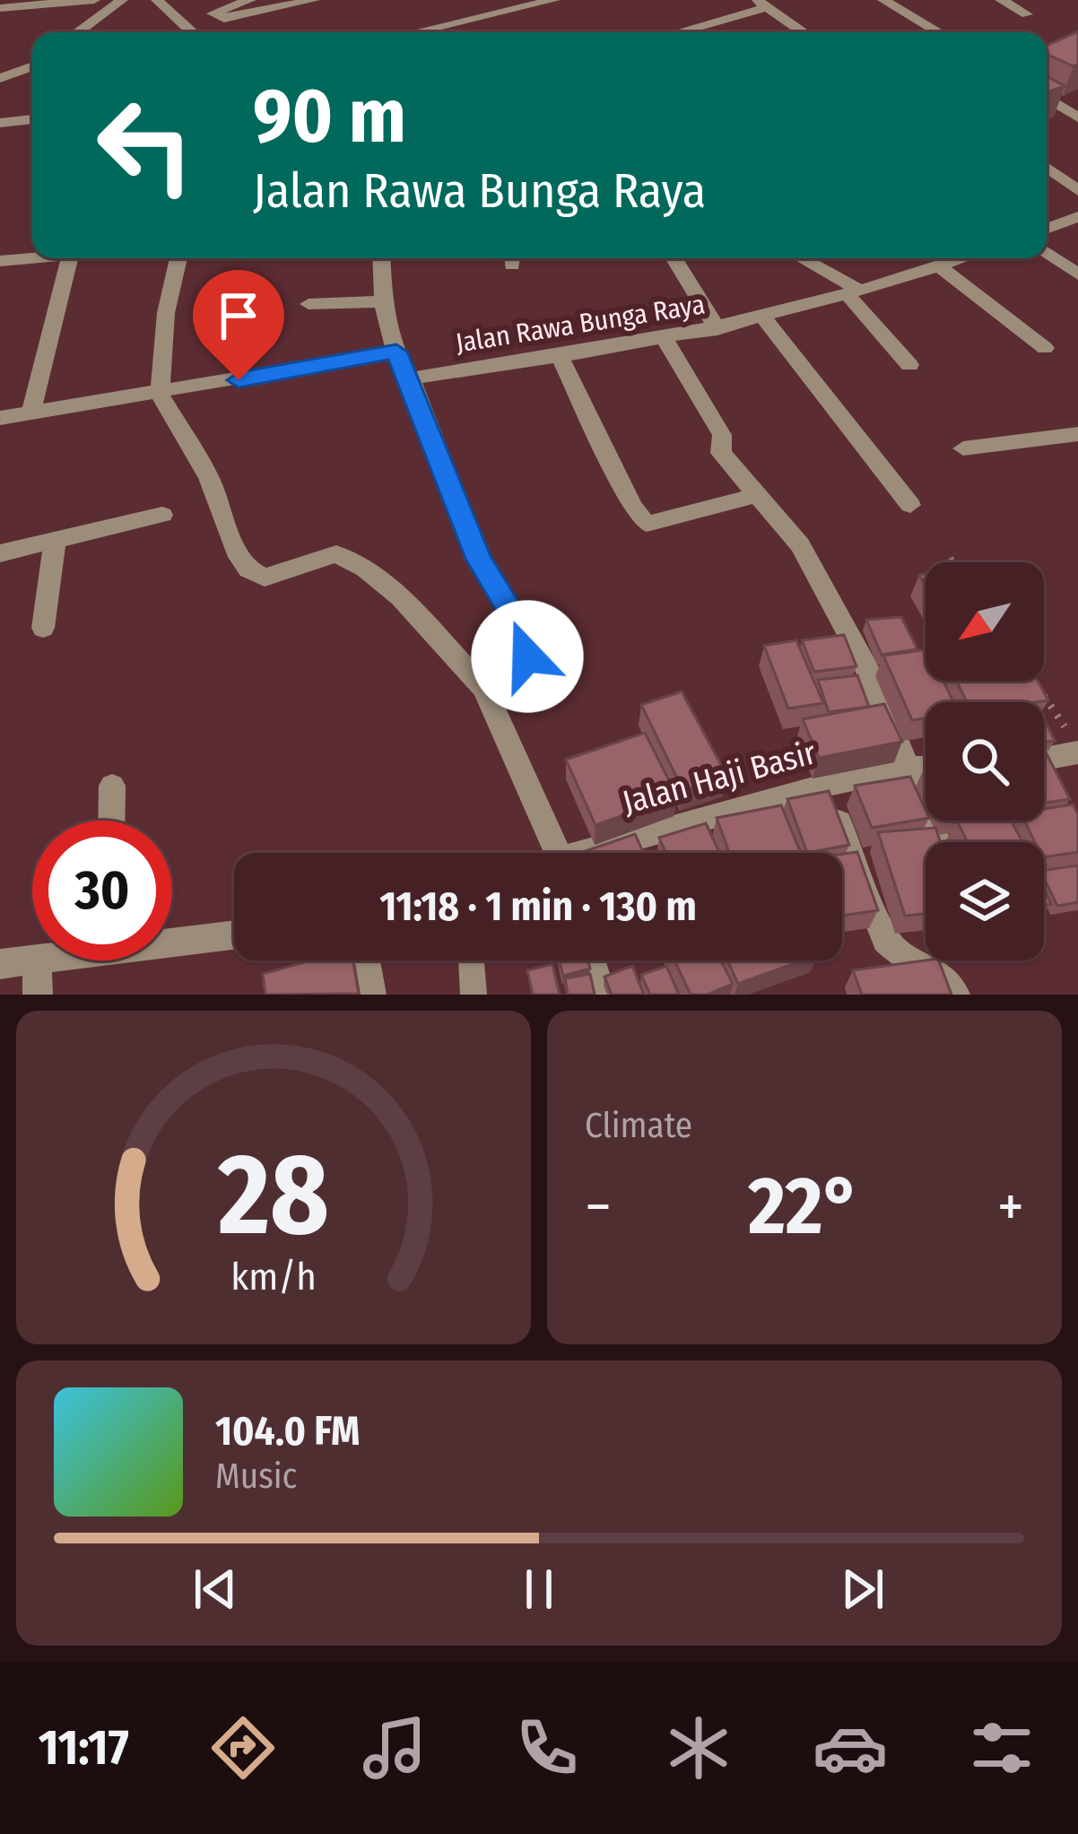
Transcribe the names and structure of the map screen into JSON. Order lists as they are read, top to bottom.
{
  "streets": {
    "street": ["Jalan Rawa Bunga Raya", "Jalan Haji Basir"]
  },
  "north": "bottom left",
  "page": {
    "turn": ["90 m", "Jalan Rawa Bunga Raya"],
    "limit": "30",
    "trip": "11:18 · 1 min · 130 m",
    "tile": "Climate",
    "heat": ["−", "22°", "+"],
    "song": ["104.0 FM", "Music"],
    "tabs": "11:17",
    "gauge": ["28", "km/h"]
  }
}
